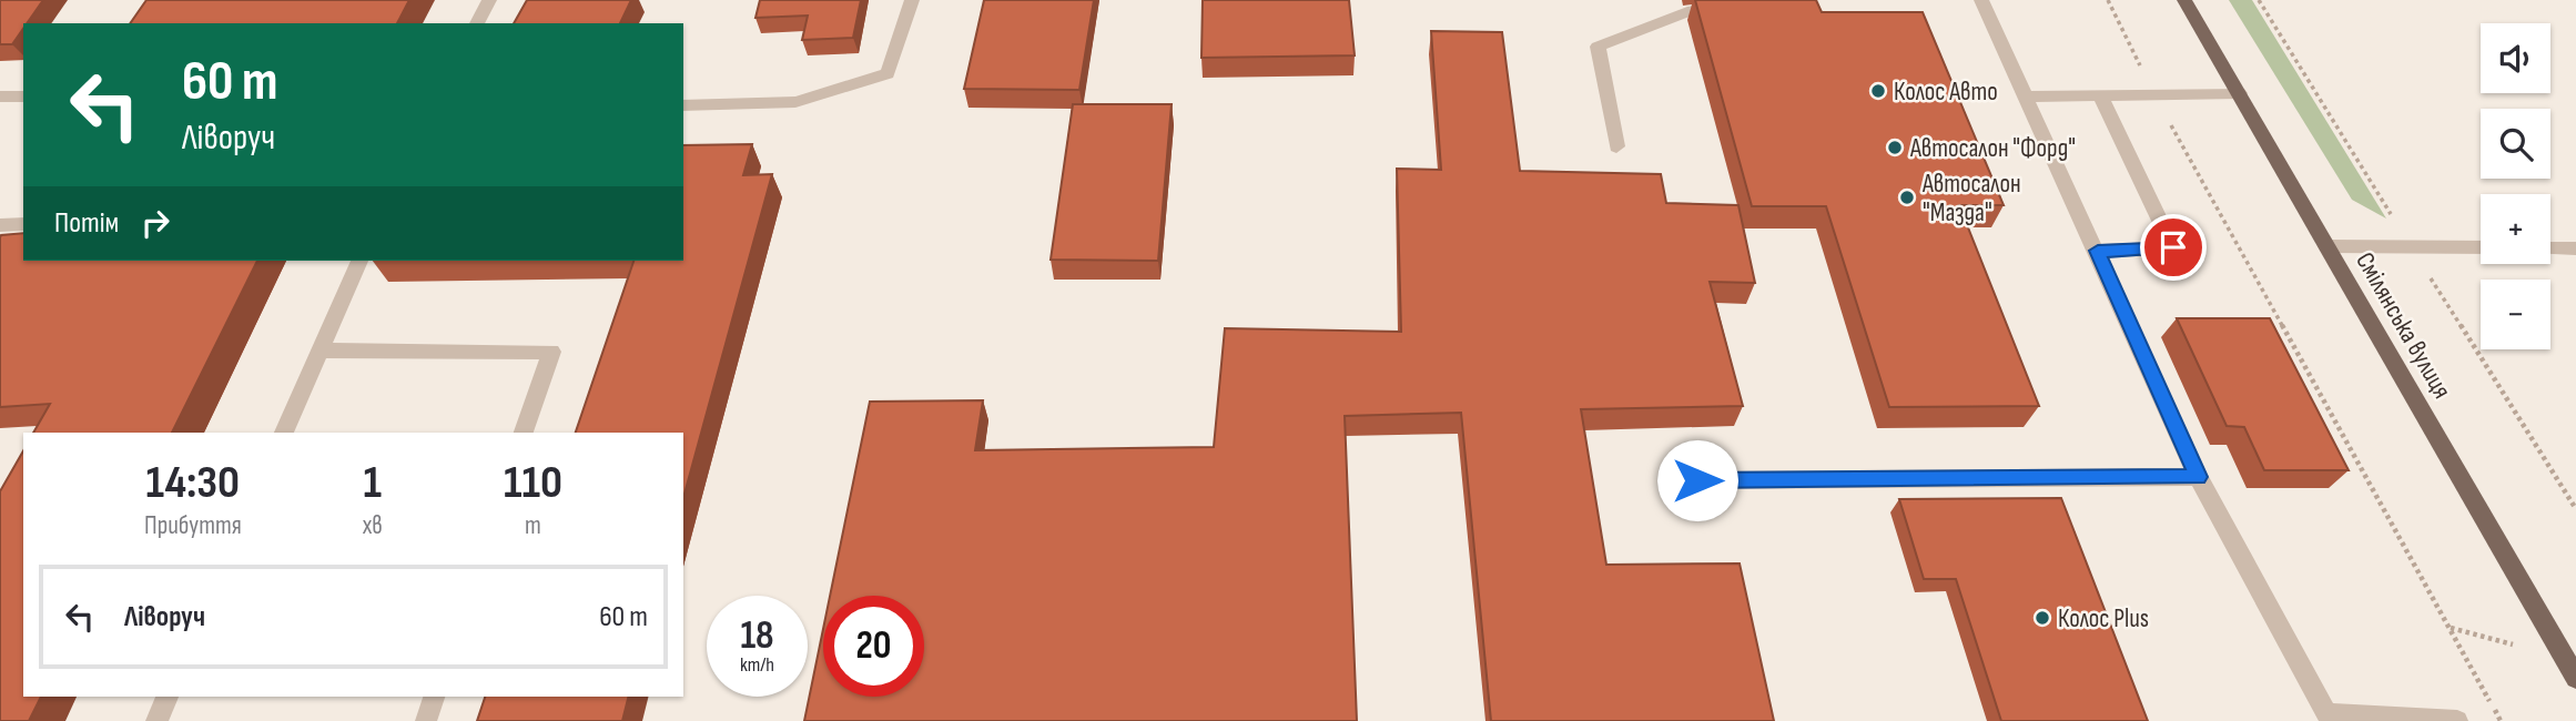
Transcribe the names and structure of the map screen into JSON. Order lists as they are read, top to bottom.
{
  "streets": {
    "main road": ["Смілянська вулиця"]
  },
  "places": [
    "Колос Авто",
    "Автосалон \"Форд\"",
    "Автосалон \"Мазда\"",
    "Колос Plus"
  ],
  "page": {
    "map_buttons": ["+", "−"],
    "turn": ["60 m", "Ліворуч"],
    "then": "Потім",
    "eta": [
      "14:30",
      "Прибуття",
      "1",
      "хв",
      "110",
      "m"
    ],
    "list": [
      {
        "name": "Ліворуч",
        "value": "60 m"
      }
    ],
    "speed": "18 km/h",
    "limit": "20"
  }
}
